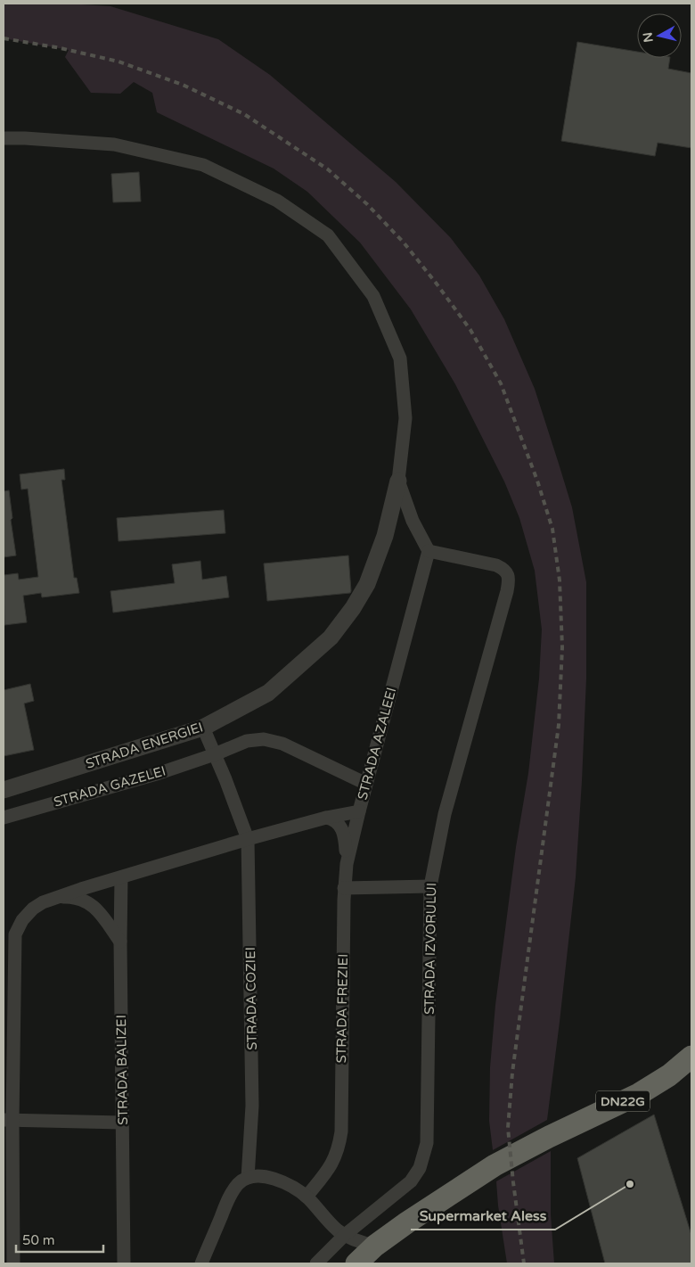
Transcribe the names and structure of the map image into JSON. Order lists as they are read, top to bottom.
{
  "streets": {
    "highway": ["DN22G"],
    "street": [
      "STRADA AZALEEI",
      "STRADA ENERGIEI",
      "STRADA GAZELEI",
      "STRADA IZVORULUI",
      "STRADA COZIEI",
      "STRADA FREZIEI",
      "STRADA BALIZEI"
    ]
  },
  "crossings": [
    ["STRADA AZALEEI", "STRADA GAZELEI"],
    ["STRADA AZALEEI", "STRADA IZVORULUI"],
    ["STRADA AZALEEI", "STRADA COZIEI"],
    ["STRADA AZALEEI", "STRADA FREZIEI"],
    ["STRADA AZALEEI", "STRADA BALIZEI"],
    ["STRADA ENERGIEI", "STRADA COZIEI"],
    ["STRADA GAZELEI", "STRADA COZIEI"]
  ],
  "places": ["Supermarket Aless"],
  "scale_bar": "50 m",
  "north": "left"
}
